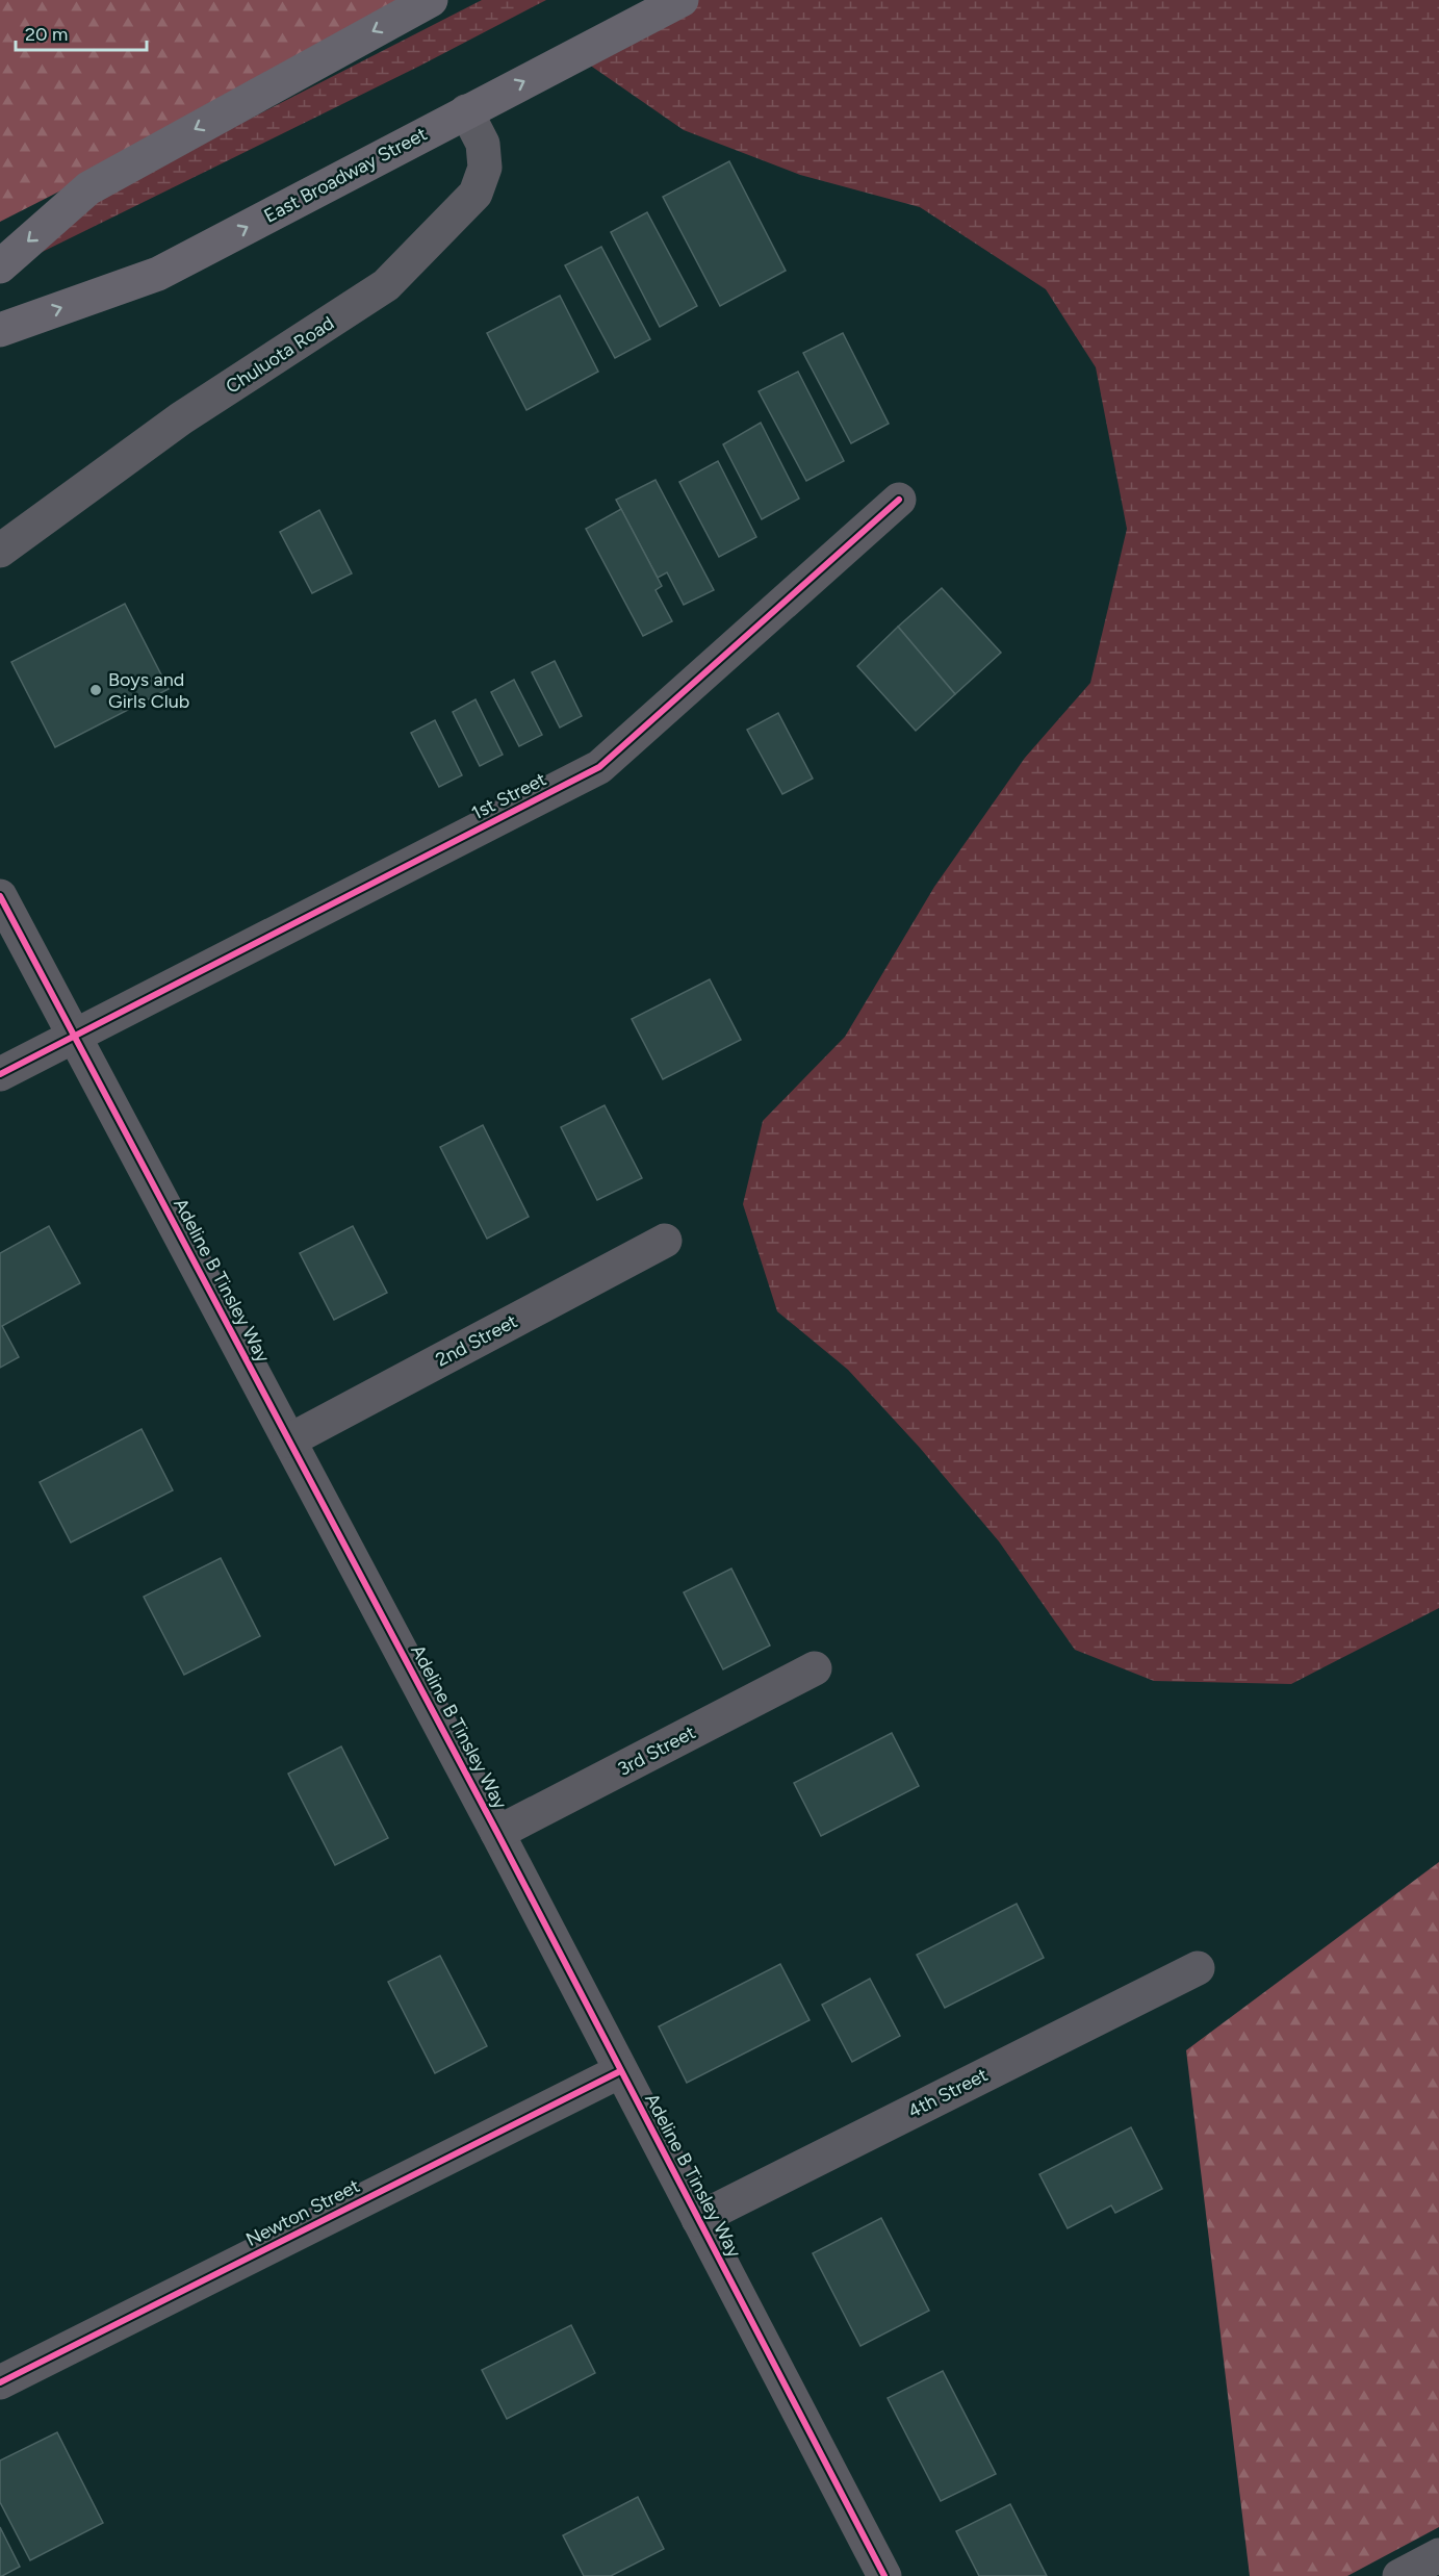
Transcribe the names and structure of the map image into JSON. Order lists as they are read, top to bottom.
{
  "streets": {
    "main road": ["East Broadway Street"],
    "street": [
      "Chuluota Road",
      "1st Street",
      "Adeline B Tinsley Way",
      "2nd Street",
      "3rd Street",
      "4th Street",
      "Newton Street"
    ]
  },
  "crossings": [
    ["East Broadway Street", "Chuluota Road"],
    ["1st Street", "Adeline B Tinsley Way"],
    ["Adeline B Tinsley Way", "2nd Street"],
    ["Adeline B Tinsley Way", "3rd Street"],
    ["Adeline B Tinsley Way", "4th Street"],
    ["Adeline B Tinsley Way", "Newton Street"]
  ],
  "places": ["Boys and Girls Club"],
  "scale_bar": "20 m"
}
